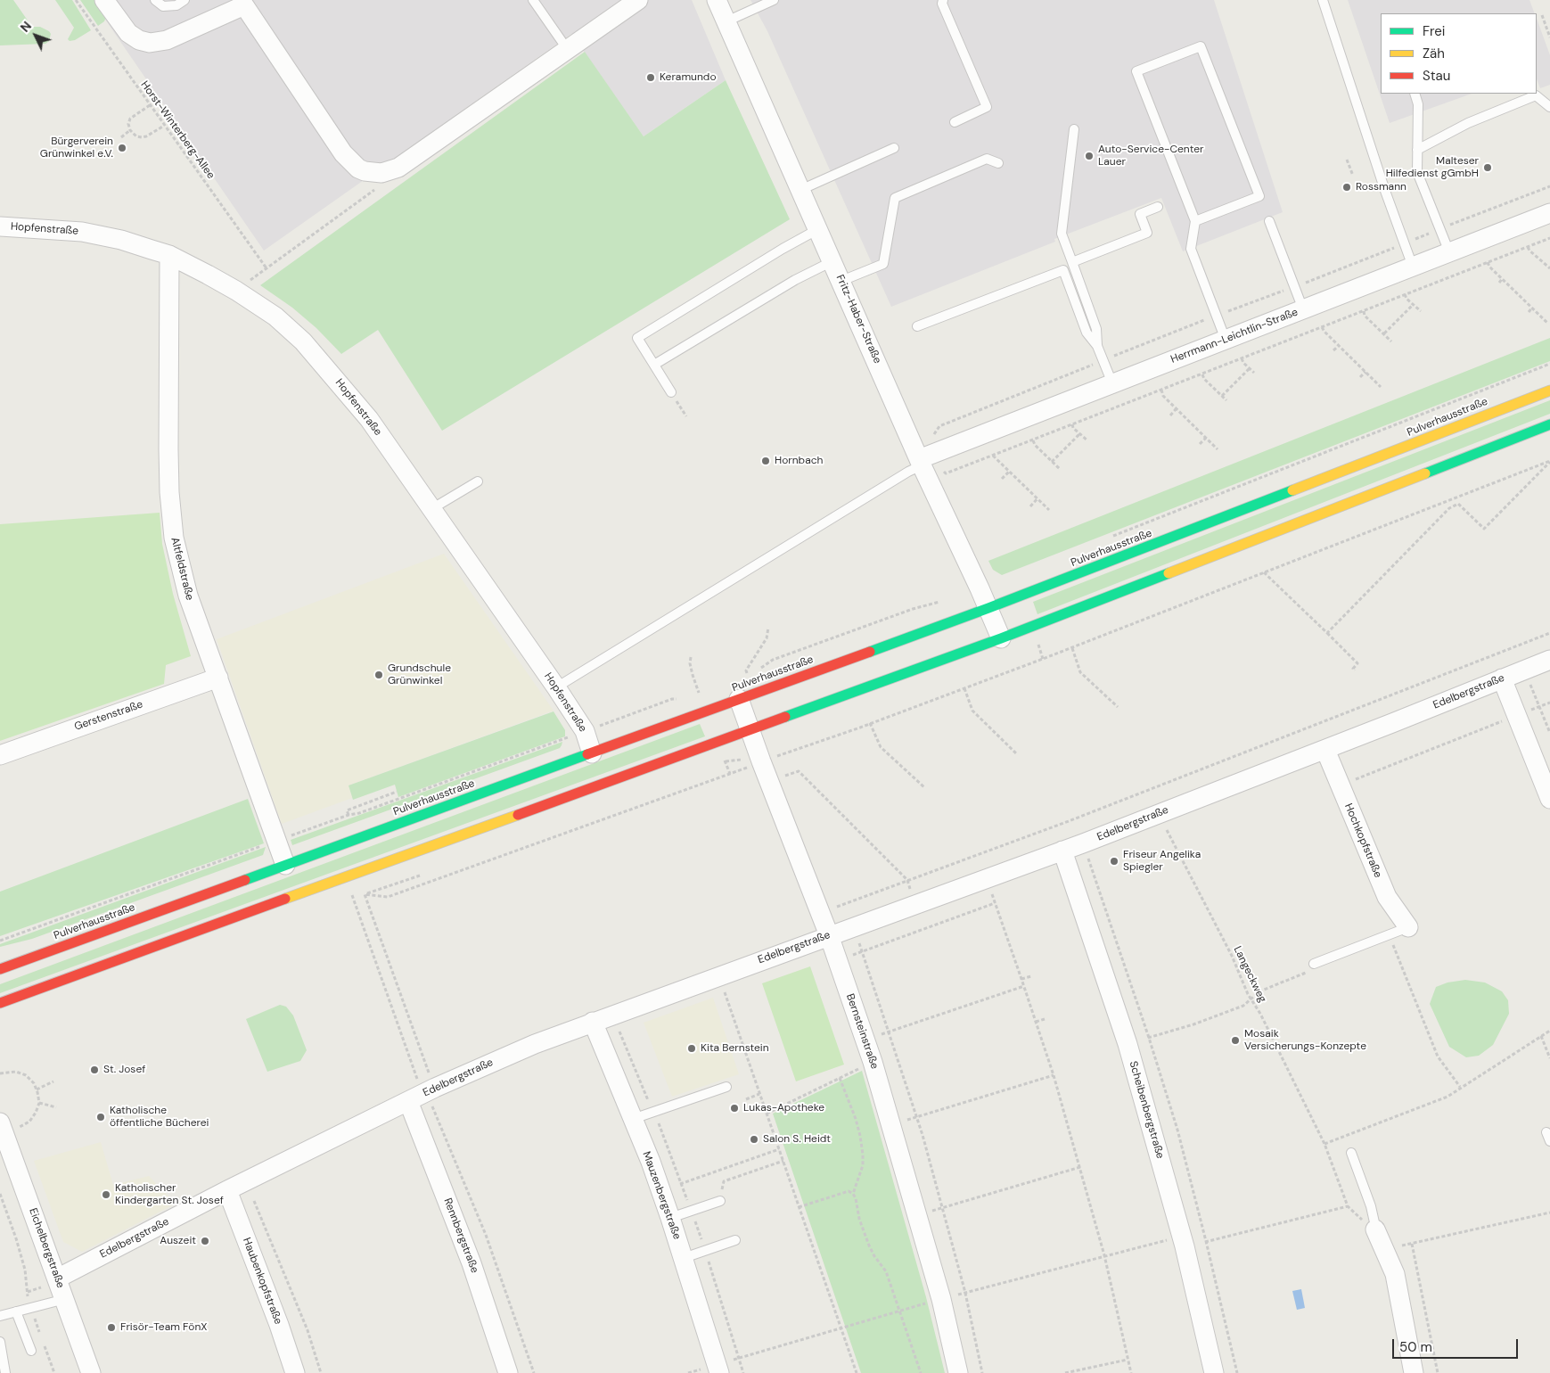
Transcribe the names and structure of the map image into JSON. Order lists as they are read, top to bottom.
{
  "streets": {
    "main road": ["Pulverhausstraße"],
    "street": [
      "Hopfenstraße",
      "Fritz-Haber-Straße",
      "Herrmann-Leichtlin-Straße",
      "Altfeldstraße",
      "Edelbergstraße",
      "Gerstenstraße",
      "Hochkopfstraße",
      "Bernsteinstraße",
      "Scheibenbergstraße",
      "Mauzenbergstraße",
      "Rennbergstraße",
      "Eichelbergstraße",
      "Haubenkopfstraße"
    ],
    "path": ["Horst-Winterberg-Allee", "Langeckweg"]
  },
  "crossings": [
    ["Hopfenstraße", "Pulverhausstraße"],
    ["Hopfenstraße", "Altfeldstraße"],
    ["Fritz-Haber-Straße", "Herrmann-Leichtlin-Straße"],
    ["Fritz-Haber-Straße", "Pulverhausstraße"],
    ["Pulverhausstraße", "Altfeldstraße"],
    ["Pulverhausstraße", "Bernsteinstraße"],
    ["Altfeldstraße", "Gerstenstraße"],
    ["Edelbergstraße", "Hochkopfstraße"],
    ["Edelbergstraße", "Langeckweg"],
    ["Edelbergstraße", "Bernsteinstraße"],
    ["Edelbergstraße", "Scheibenbergstraße"],
    ["Edelbergstraße", "Mauzenbergstraße"],
    ["Edelbergstraße", "Rennbergstraße"],
    ["Edelbergstraße", "Eichelbergstraße"],
    ["Edelbergstraße", "Haubenkopfstraße"]
  ],
  "places": [
    "Keramundo",
    "Bürgerverein Grünwinkel e.V.",
    "Auto-Service-Center Lauer",
    "Malteser Hilfedienst gGmbH",
    "Rossmann",
    "Hornbach",
    "Grundschule Grünwinkel",
    "Friseur Angelika Spiegler",
    "Mosaik Versicherungs-Konzepte",
    "Kita Bernstein",
    "St. Josef",
    "Lukas-Apotheke",
    "Katholische öffentliche Bücherei",
    "Salon S. Heidt",
    "Katholischer Kindergarten St. Josef",
    "Auszeit",
    "Frisör-Team FönX"
  ],
  "legend": ["Frei", "Zäh", "Stau"],
  "scale_bar": "50 m",
  "north": "top left"
}
